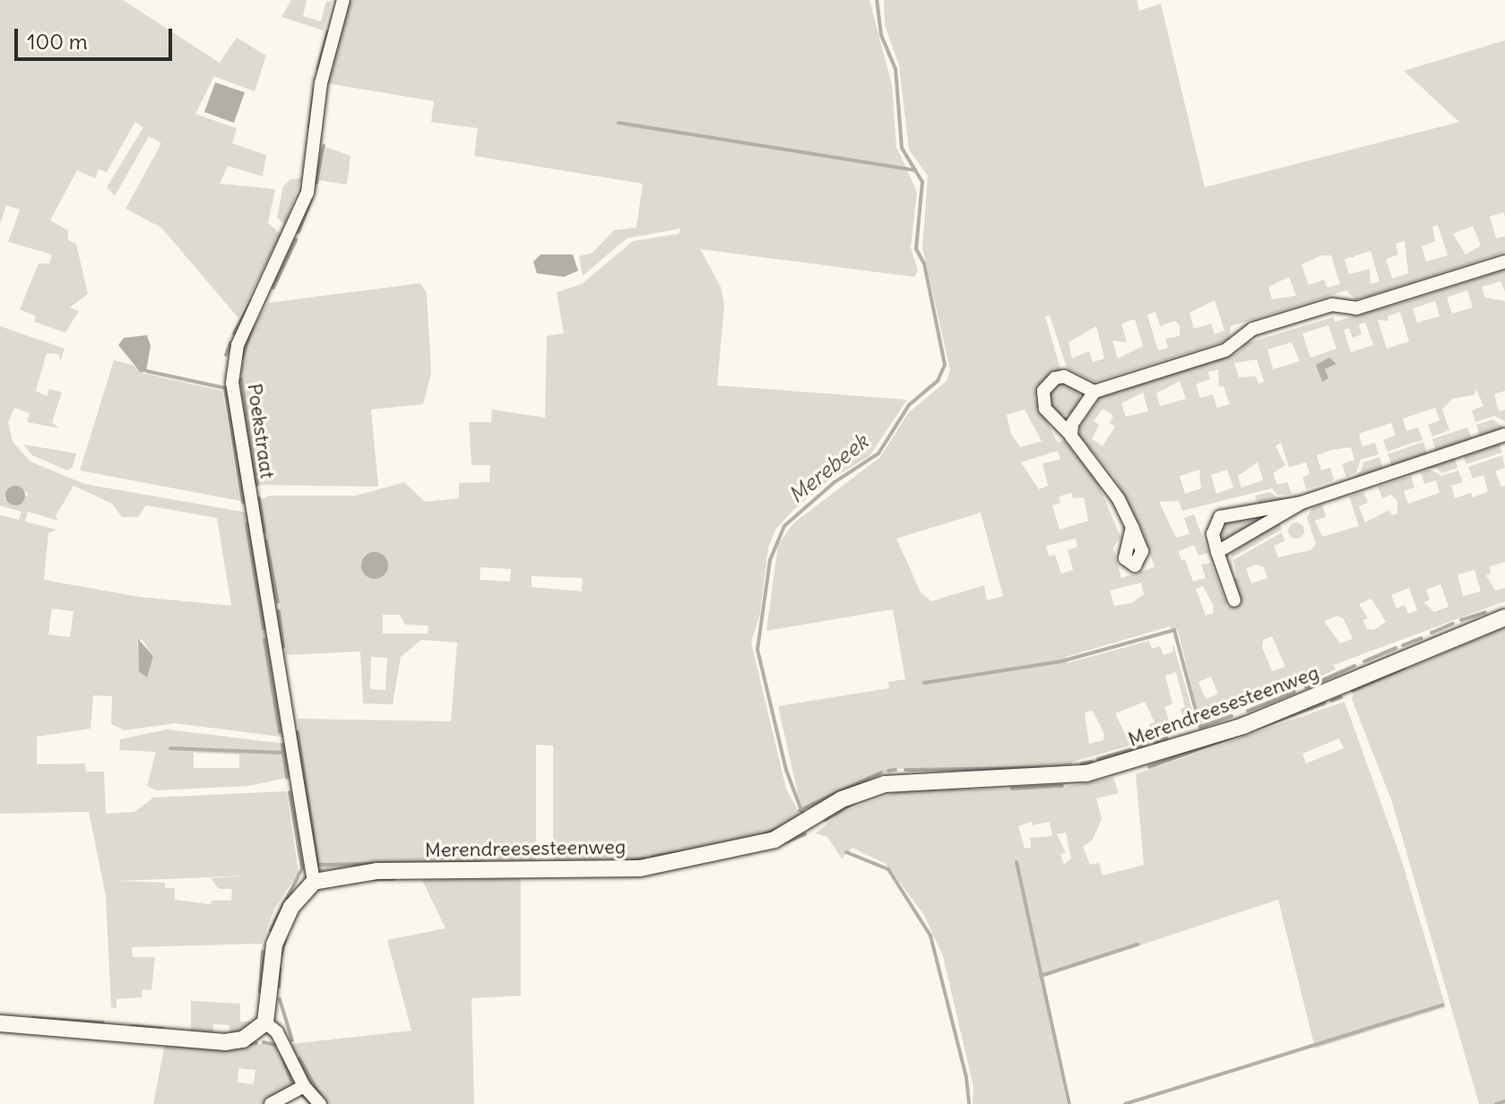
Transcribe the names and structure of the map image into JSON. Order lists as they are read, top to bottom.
{
  "streets": {
    "main road": ["Merendreesesteenweg"],
    "street": ["Poekstraat"]
  },
  "crossings": [
    ["Poekstraat", "Merendreesesteenweg"]
  ],
  "water": ["Merebeek"],
  "scale_bar": "100 m"
}
